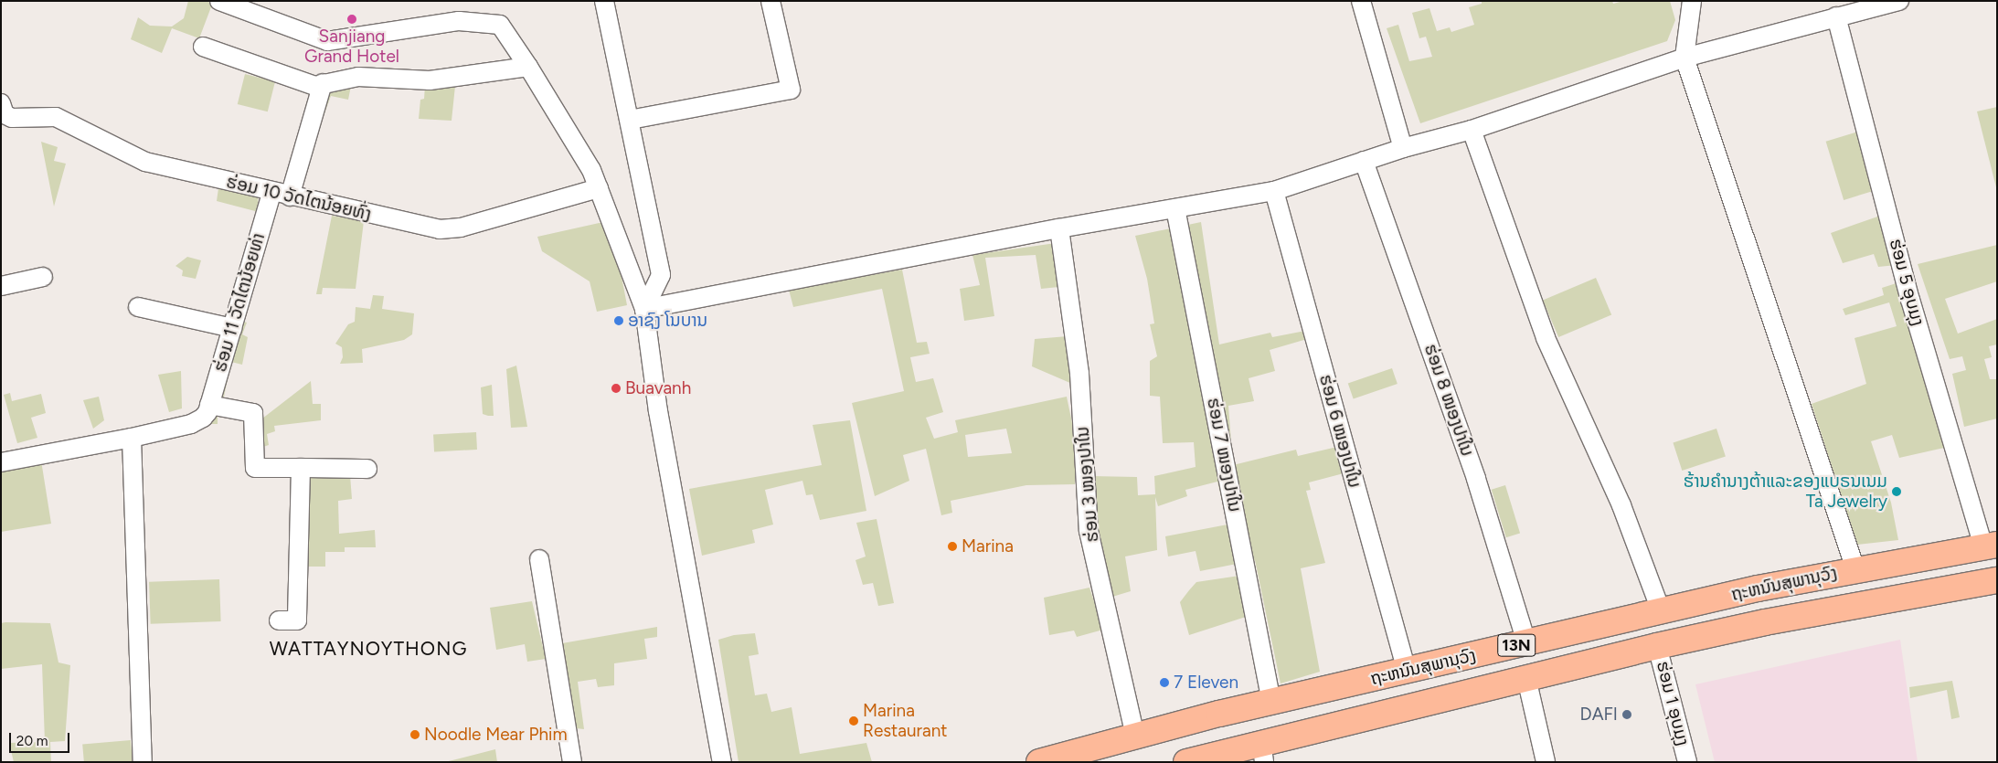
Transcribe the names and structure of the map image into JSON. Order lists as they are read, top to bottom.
{
  "streets": {
    "highway": ["ຖະຫນົນສຸພານຸວົງ", "13N"],
    "street": [
      "ຮ່ອມ 10 ວັດໄຕນ້ອຍທົ່ງ",
      "ຮ່ອມ 5 ອຸບມຸງ",
      "ຮ່ອມ 11 ວັດໄຕນ້ອຍທ່າ",
      "ຮ່ອມ 8 ໜອງປາໃນ",
      "ຮ່ອມ 6 ໜອງປາໃນ",
      "ຮ່ອມ 7 ໜອງປາໃນ",
      "ຮ່ອມ 3 ໜອງປາໃນ",
      "ຮ່ອມ 1 ອຸບມຸງ"
    ]
  },
  "crossings": [
    ["ຮ່ອມ 10 ວັດໄຕນ້ອຍທົ່ງ", "ຮ່ອມ 11 ວັດໄຕນ້ອຍທ່າ"],
    ["ຮ່ອມ 5 ອຸບມຸງ", "ຖະຫນົນສຸພານຸວົງ"],
    ["ຮ່ອມ 8 ໜອງປາໃນ", "ຖະຫນົນສຸພານຸວົງ"],
    ["ຮ່ອມ 6 ໜອງປາໃນ", "ຖະຫນົນສຸພານຸວົງ"],
    ["ຮ່ອມ 7 ໜອງປາໃນ", "ຖະຫນົນສຸພານຸວົງ"],
    ["ຮ່ອມ 3 ໜອງປາໃນ", "ຖະຫນົນສຸພານຸວົງ"],
    ["ຖະຫນົນສຸພານຸວົງ", "ຮ່ອມ 1 ອຸບມຸງ"]
  ],
  "districts": ["WATTAYNOYTHONG"],
  "places": [
    "Sanjiang Grand Hotel",
    "ອາຊົງ ໂນບານ",
    "Buavanh",
    "ຮ້ານຄຳນາງຕ້າແລະຂອງແບຣນເນມ Ta Jewelry",
    "Marina",
    "7 Eleven",
    "DAFI",
    "Marina Restaurant",
    "Noodle Mear Phim"
  ],
  "scale_bar": "20 m"
}
